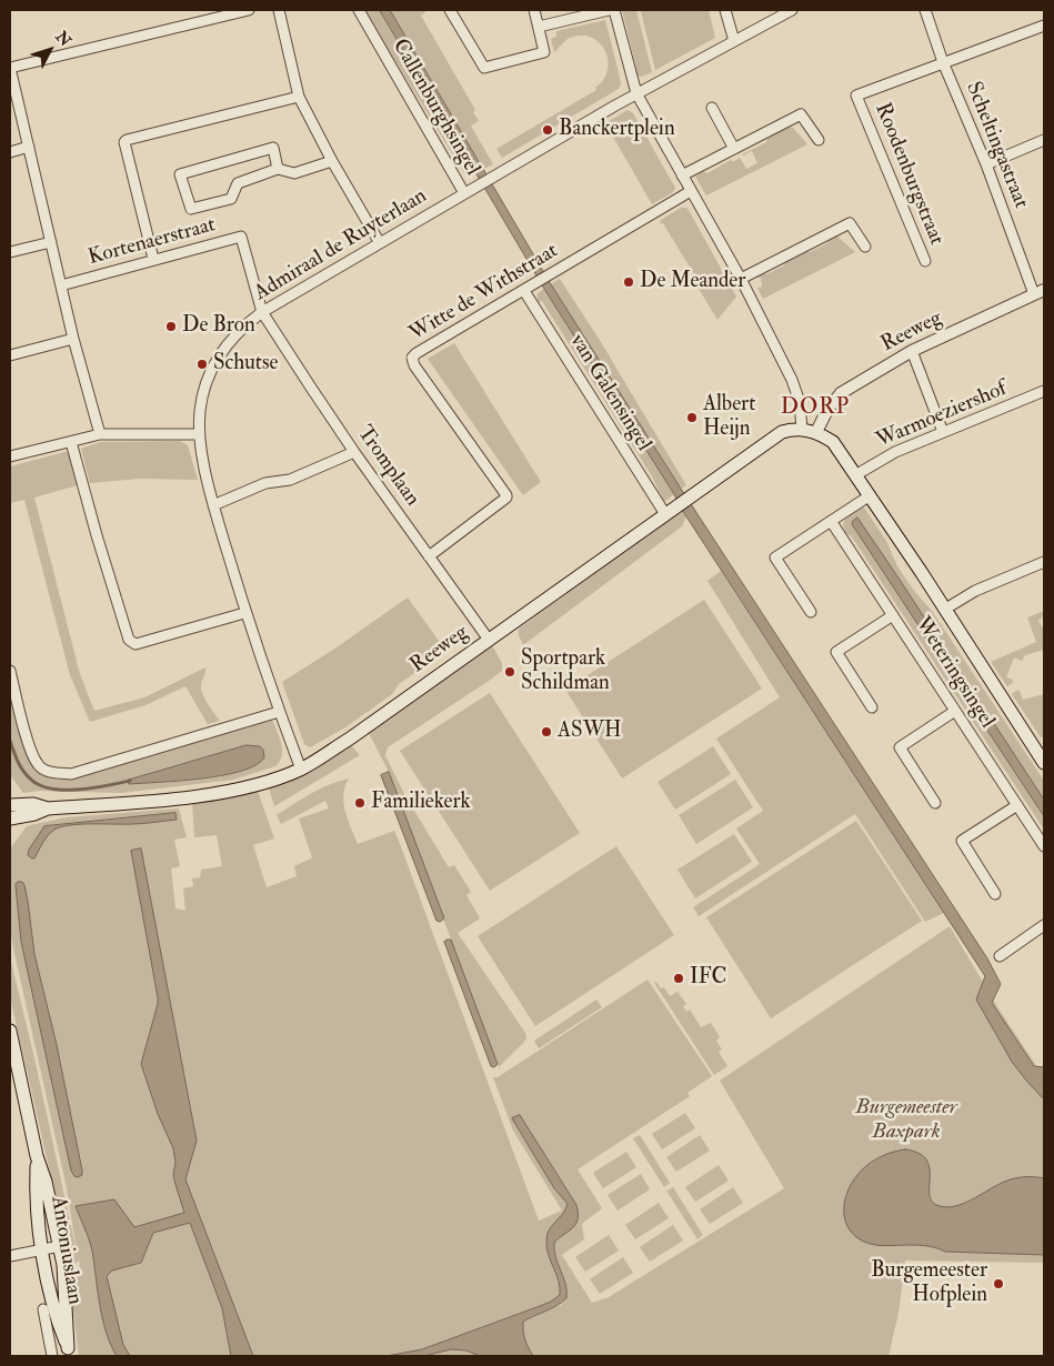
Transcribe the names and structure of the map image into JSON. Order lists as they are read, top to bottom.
{
  "streets": {
    "main road": ["Reeweg", "Weteringsingel", "Antoniuslaan"],
    "street": [
      "Callenburghsingel",
      "Scheltingastraat",
      "Roodenburgstraat",
      "Kortenaerstraat",
      "Admiraal de Ruyterlaan",
      "Witte de Withstraat",
      "van Galensingel",
      "Warmoeziershof",
      "Tromplaan"
    ]
  },
  "crossings": [
    ["Callenburghsingel", "Admiraal de Ruyterlaan"],
    ["Scheltingastraat", "Roodenburgstraat"],
    ["Scheltingastraat", "Reeweg"],
    ["Kortenaerstraat", "Admiraal de Ruyterlaan"],
    ["Kortenaerstraat", "Tromplaan"],
    ["Admiraal de Ruyterlaan", "Reeweg"],
    ["Admiraal de Ruyterlaan", "Tromplaan"],
    ["Witte de Withstraat", "van Galensingel"],
    ["Witte de Withstraat", "Tromplaan"],
    ["Reeweg", "van Galensingel"],
    ["Reeweg", "Tromplaan"],
    ["Reeweg", "Weteringsingel"],
    ["Warmoeziershof", "Weteringsingel"]
  ],
  "districts": ["DORP"],
  "parks": ["Burgemeester Baxpark"],
  "places": [
    "Banckertplein",
    "De Meander",
    "De Bron",
    "Schutse",
    "Albert Heijn",
    "Sportpark Schildman",
    "ASWH",
    "Familiekerk",
    "IFC",
    "Burgemeester Hofplein"
  ],
  "north": "top right"
}
